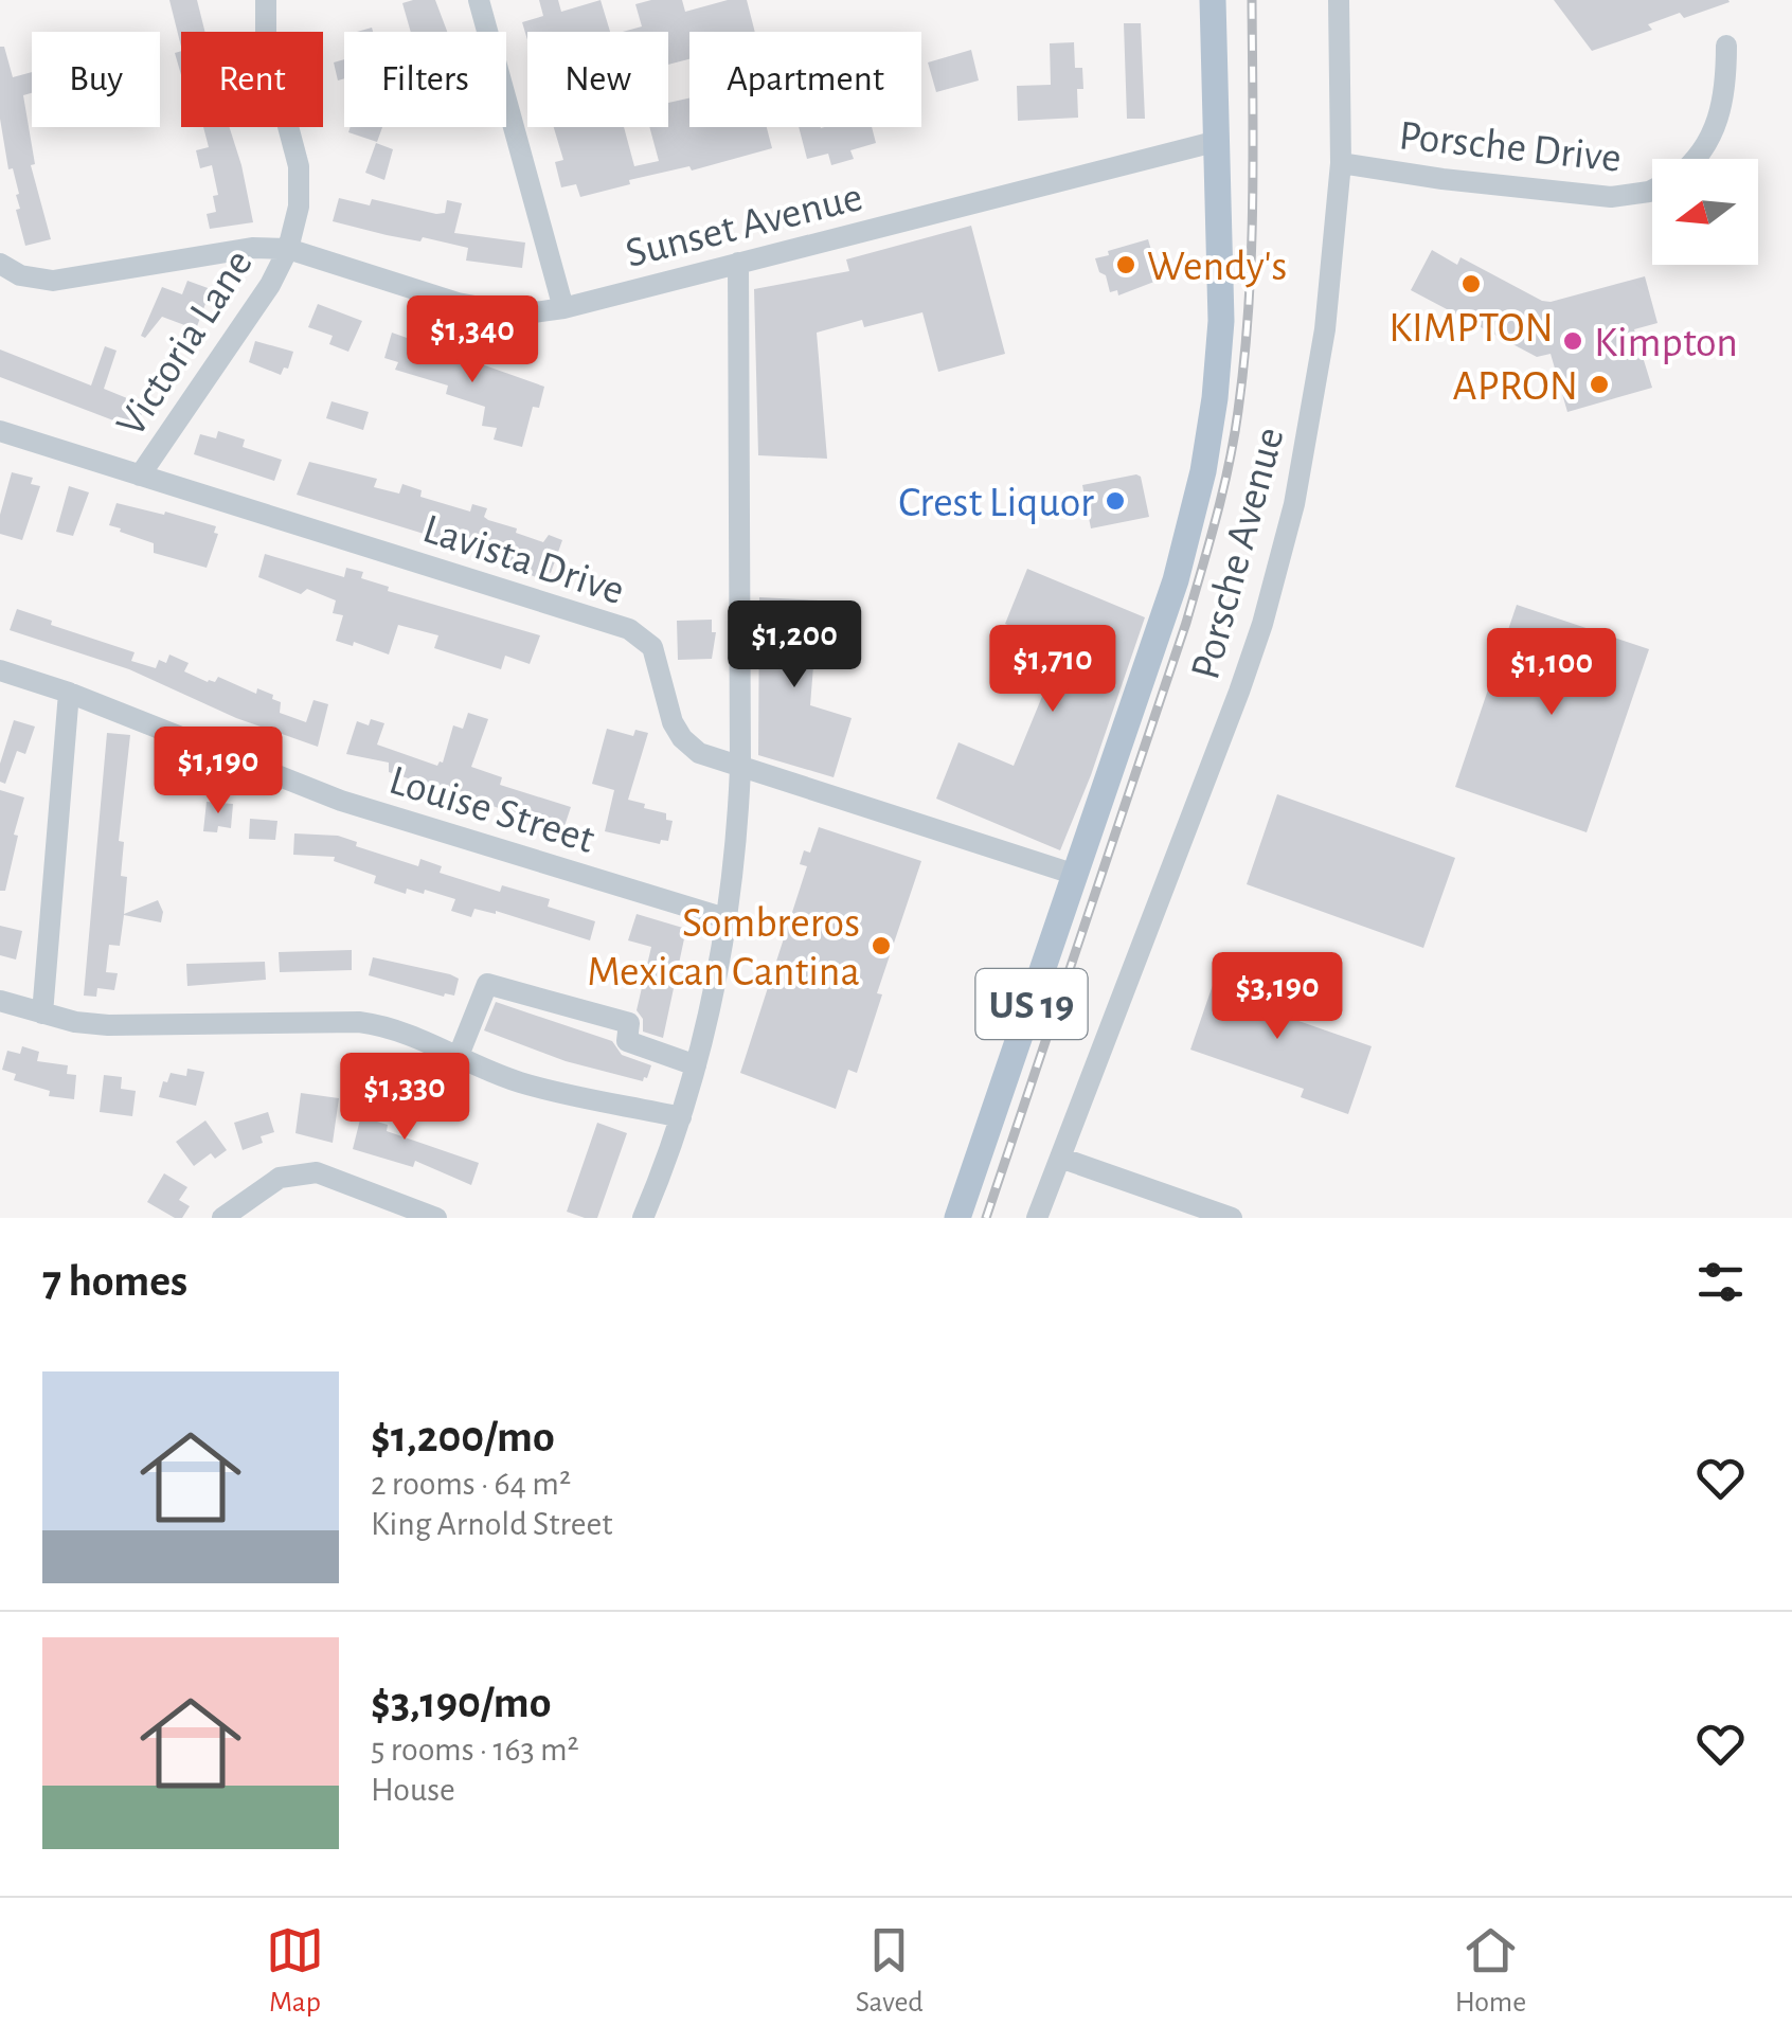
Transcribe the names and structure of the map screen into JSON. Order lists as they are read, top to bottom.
{
  "streets": {
    "main road": ["US 19"],
    "street": [
      "Porsche Drive",
      "Sunset Avenue",
      "Victoria Lane",
      "Porsche Avenue",
      "Lavista Drive",
      "Louise Street"
    ]
  },
  "crossings": [
    ["Porsche Drive", "Porsche Avenue"],
    ["Sunset Avenue", "Victoria Lane"],
    ["Sunset Avenue", "US 19"],
    ["Victoria Lane", "Lavista Drive"],
    ["Lavista Drive", "US 19"]
  ],
  "places": [
    "Wendy's",
    "KIMPTON",
    "Kimpton",
    "APRON",
    "Crest Liquor",
    "Sombreros Mexican Cantina"
  ],
  "north": "left",
  "page": {
    "chip": [
      "Buy",
      "Rent",
      "Filters",
      "New",
      "Apartment"
    ],
    "price": [
      "$1,340",
      "$1,200",
      "$1,710",
      "$1,100",
      "$1,190",
      "$3,190",
      "$1,330"
    ],
    "heading": "7 homes",
    "list": [
      {
        "name": "$1,200/mo",
        "note": "2 rooms · 64 m² · King Arnold Street"
      },
      {
        "name": "$3,190/mo",
        "note": "5 rooms · 163 m² · House"
      }
    ],
    "tabs": ["Map", "Saved", "Home"]
  }
}
